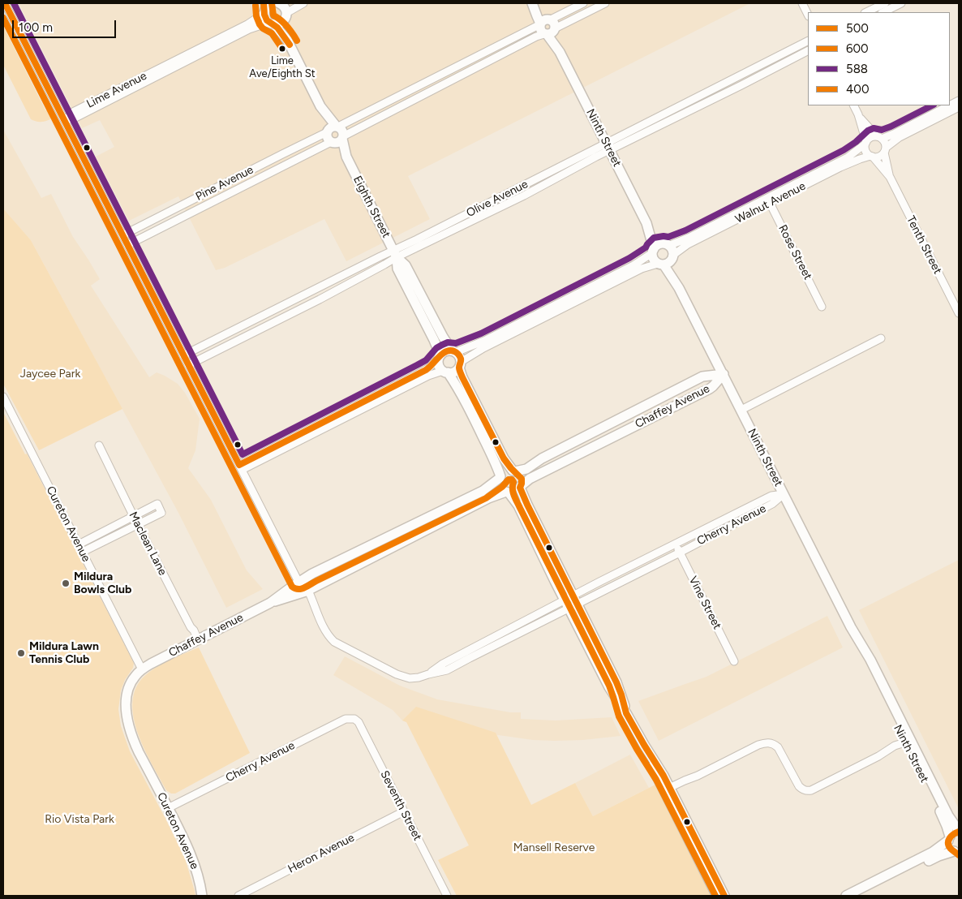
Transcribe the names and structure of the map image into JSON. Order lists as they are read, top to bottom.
{
  "streets": {
    "street": [
      "Lime Avenue",
      "Ninth Street",
      "Pine Avenue",
      "Olive Avenue",
      "Walnut Avenue",
      "Eighth Street",
      "Tenth Street",
      "Rose Street",
      "Chaffey Avenue",
      "Cureton Avenue",
      "Cherry Avenue",
      "Maclean Lane",
      "Vine Street",
      "Seventh Street",
      "Heron Avenue"
    ]
  },
  "crossings": [
    ["Ninth Street", "Pine Avenue"],
    ["Ninth Street", "Olive Avenue"],
    ["Ninth Street", "Walnut Avenue"],
    ["Ninth Street", "Chaffey Avenue"],
    ["Ninth Street", "Cherry Avenue"],
    ["Pine Avenue", "Eighth Street"],
    ["Olive Avenue", "Eighth Street"],
    ["Walnut Avenue", "Eighth Street"],
    ["Walnut Avenue", "Tenth Street"],
    ["Walnut Avenue", "Rose Street"],
    ["Chaffey Avenue", "Cureton Avenue"],
    ["Chaffey Avenue", "Cherry Avenue"],
    ["Chaffey Avenue", "Maclean Lane"],
    ["Cureton Avenue", "Cherry Avenue"],
    ["Cherry Avenue", "Vine Street"],
    ["Cherry Avenue", "Seventh Street"],
    ["Seventh Street", "Heron Avenue"]
  ],
  "parks": ["Jaycee Park", "Rio Vista Park", "Mansell Reserve"],
  "places": ["Lime Ave/Eighth St", "Mildura Bowls Club", "Mildura Lawn Tennis Club"],
  "lines": [
    "transit line 500",
    "transit line 588",
    "transit line 400",
    "transit line 600"
  ],
  "legend": [
    "500",
    "600",
    "588",
    "400"
  ],
  "scale_bar": "100 m"
}
